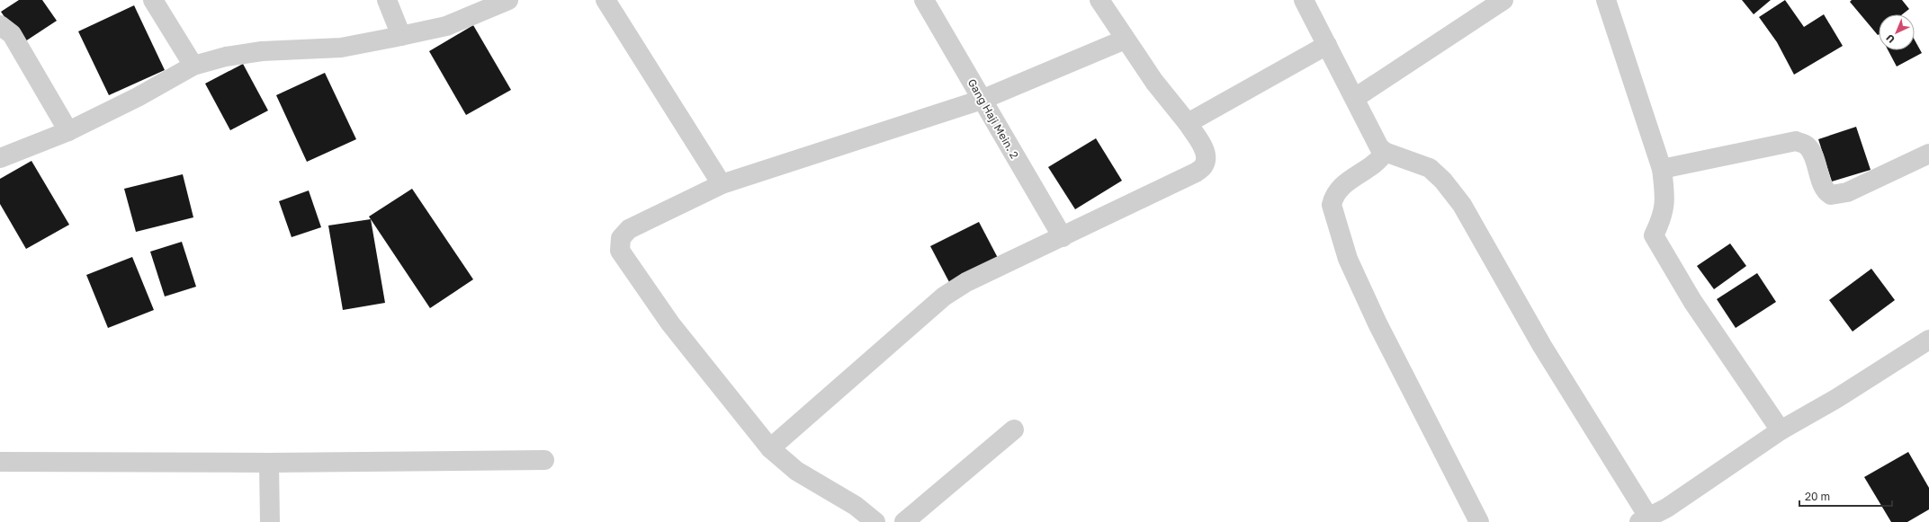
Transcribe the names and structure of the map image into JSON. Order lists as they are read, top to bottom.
{
  "streets": {
    "street": ["Gang Haji Mein. 2"]
  },
  "scale_bar": "20 m",
  "north": "bottom left"
}
